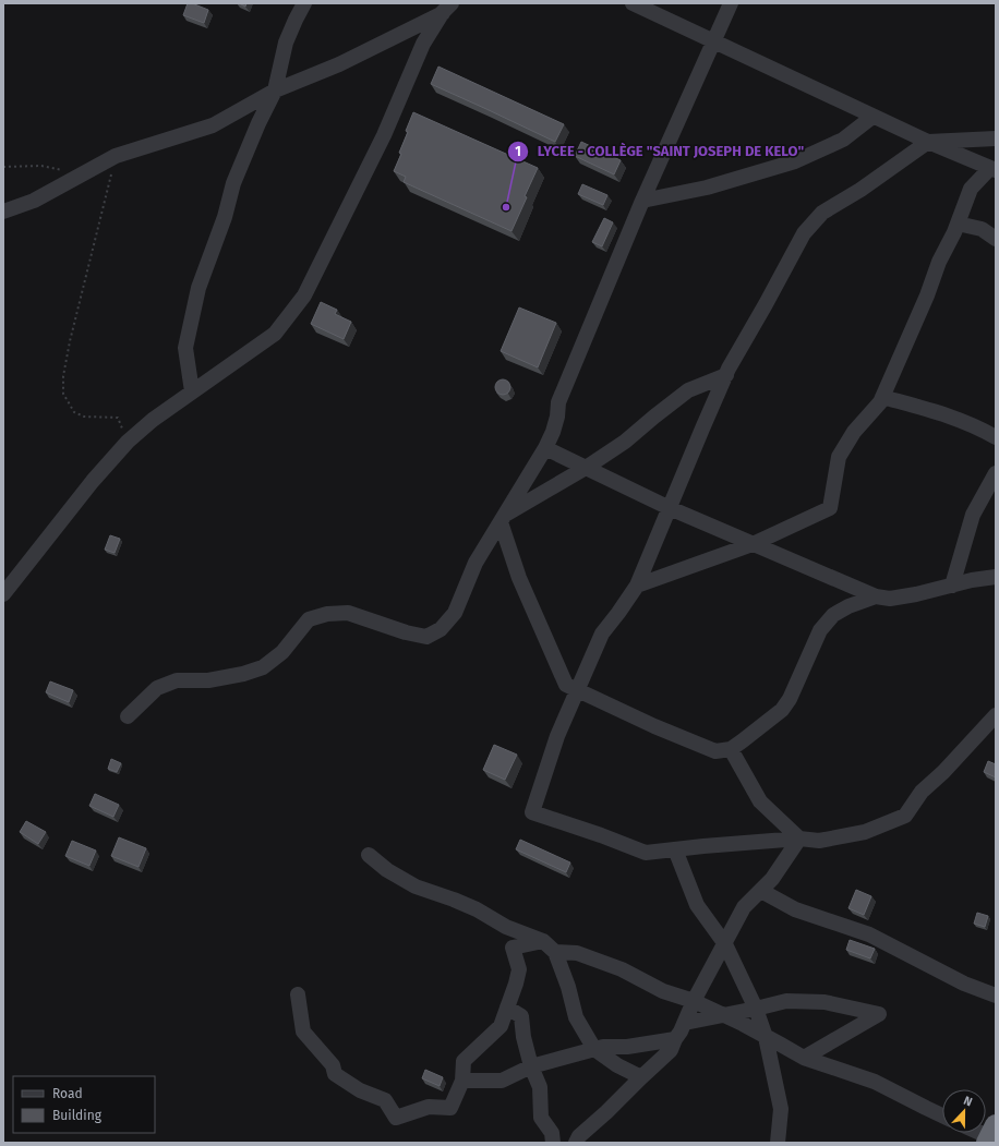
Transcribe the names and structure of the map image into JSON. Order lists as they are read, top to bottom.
{
  "places": ["LYCEE - COLLÈGE \"SAINT JOSEPH DE KELO\""],
  "legend": ["Road", "Building"],
  "north": "top"
}
